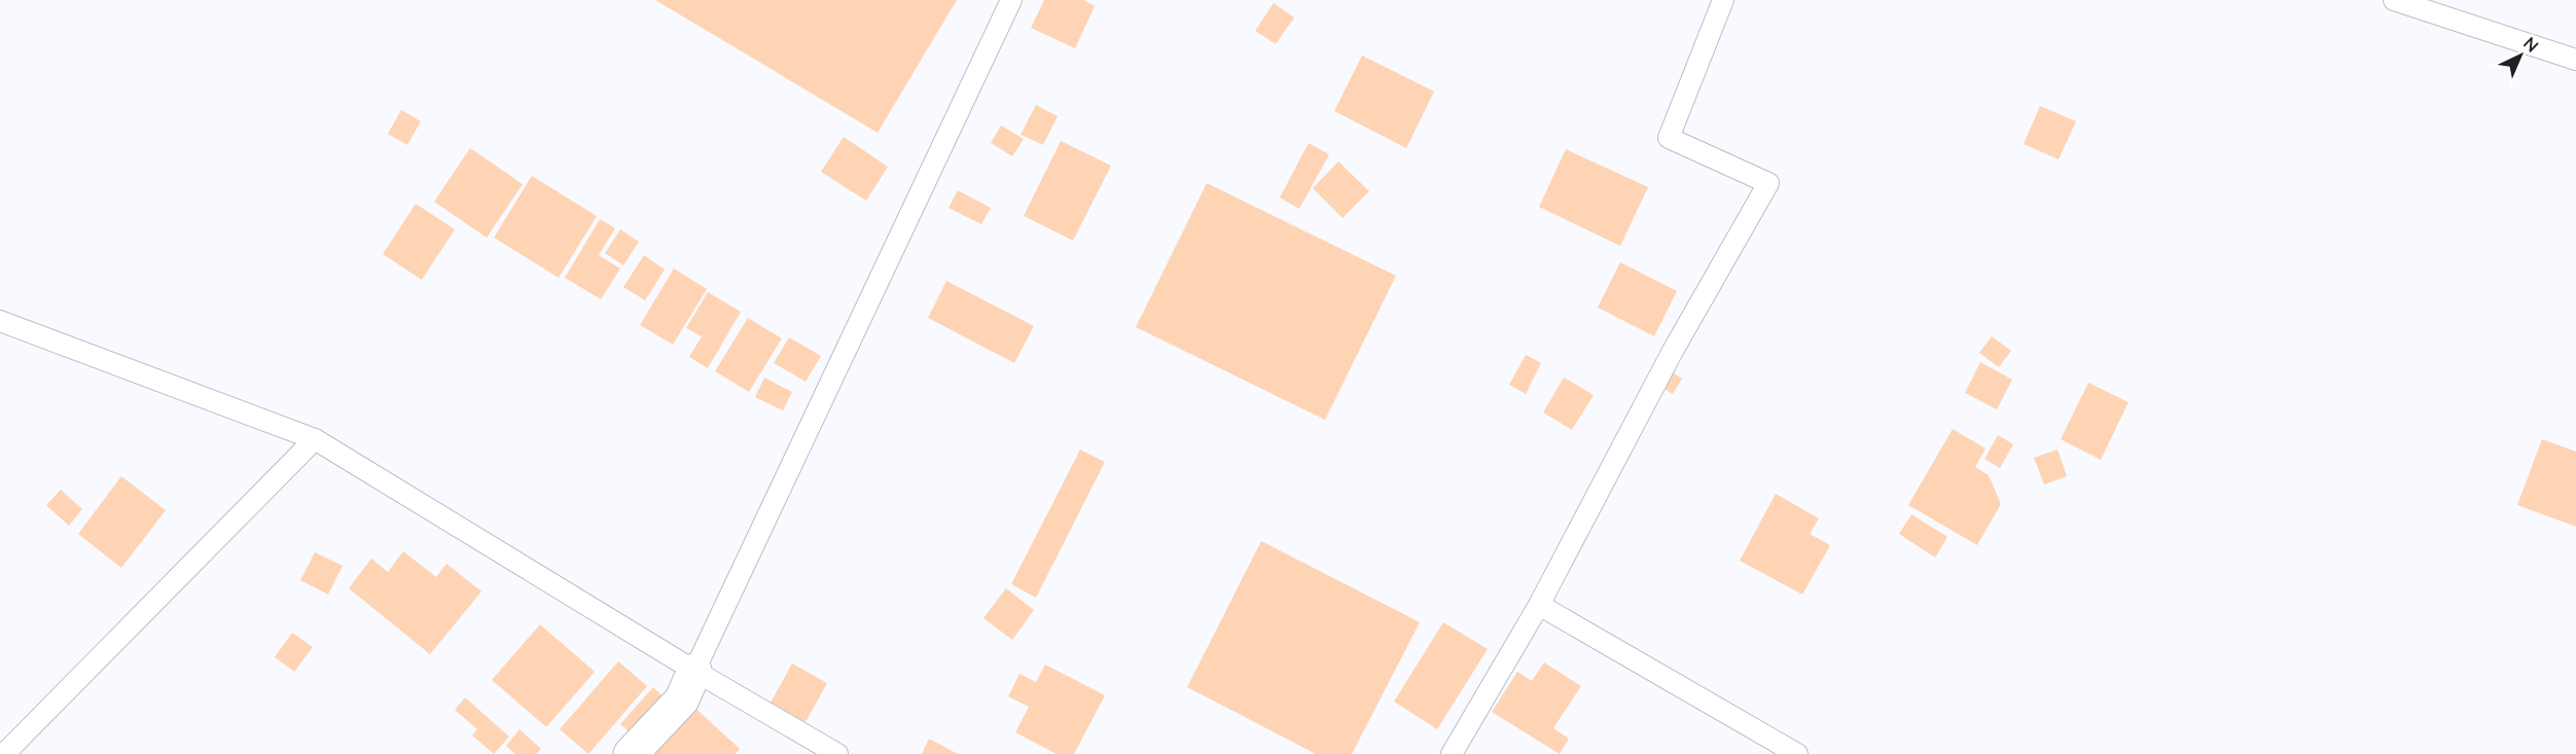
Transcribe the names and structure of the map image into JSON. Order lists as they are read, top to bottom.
{
  "north": "top right"
}
